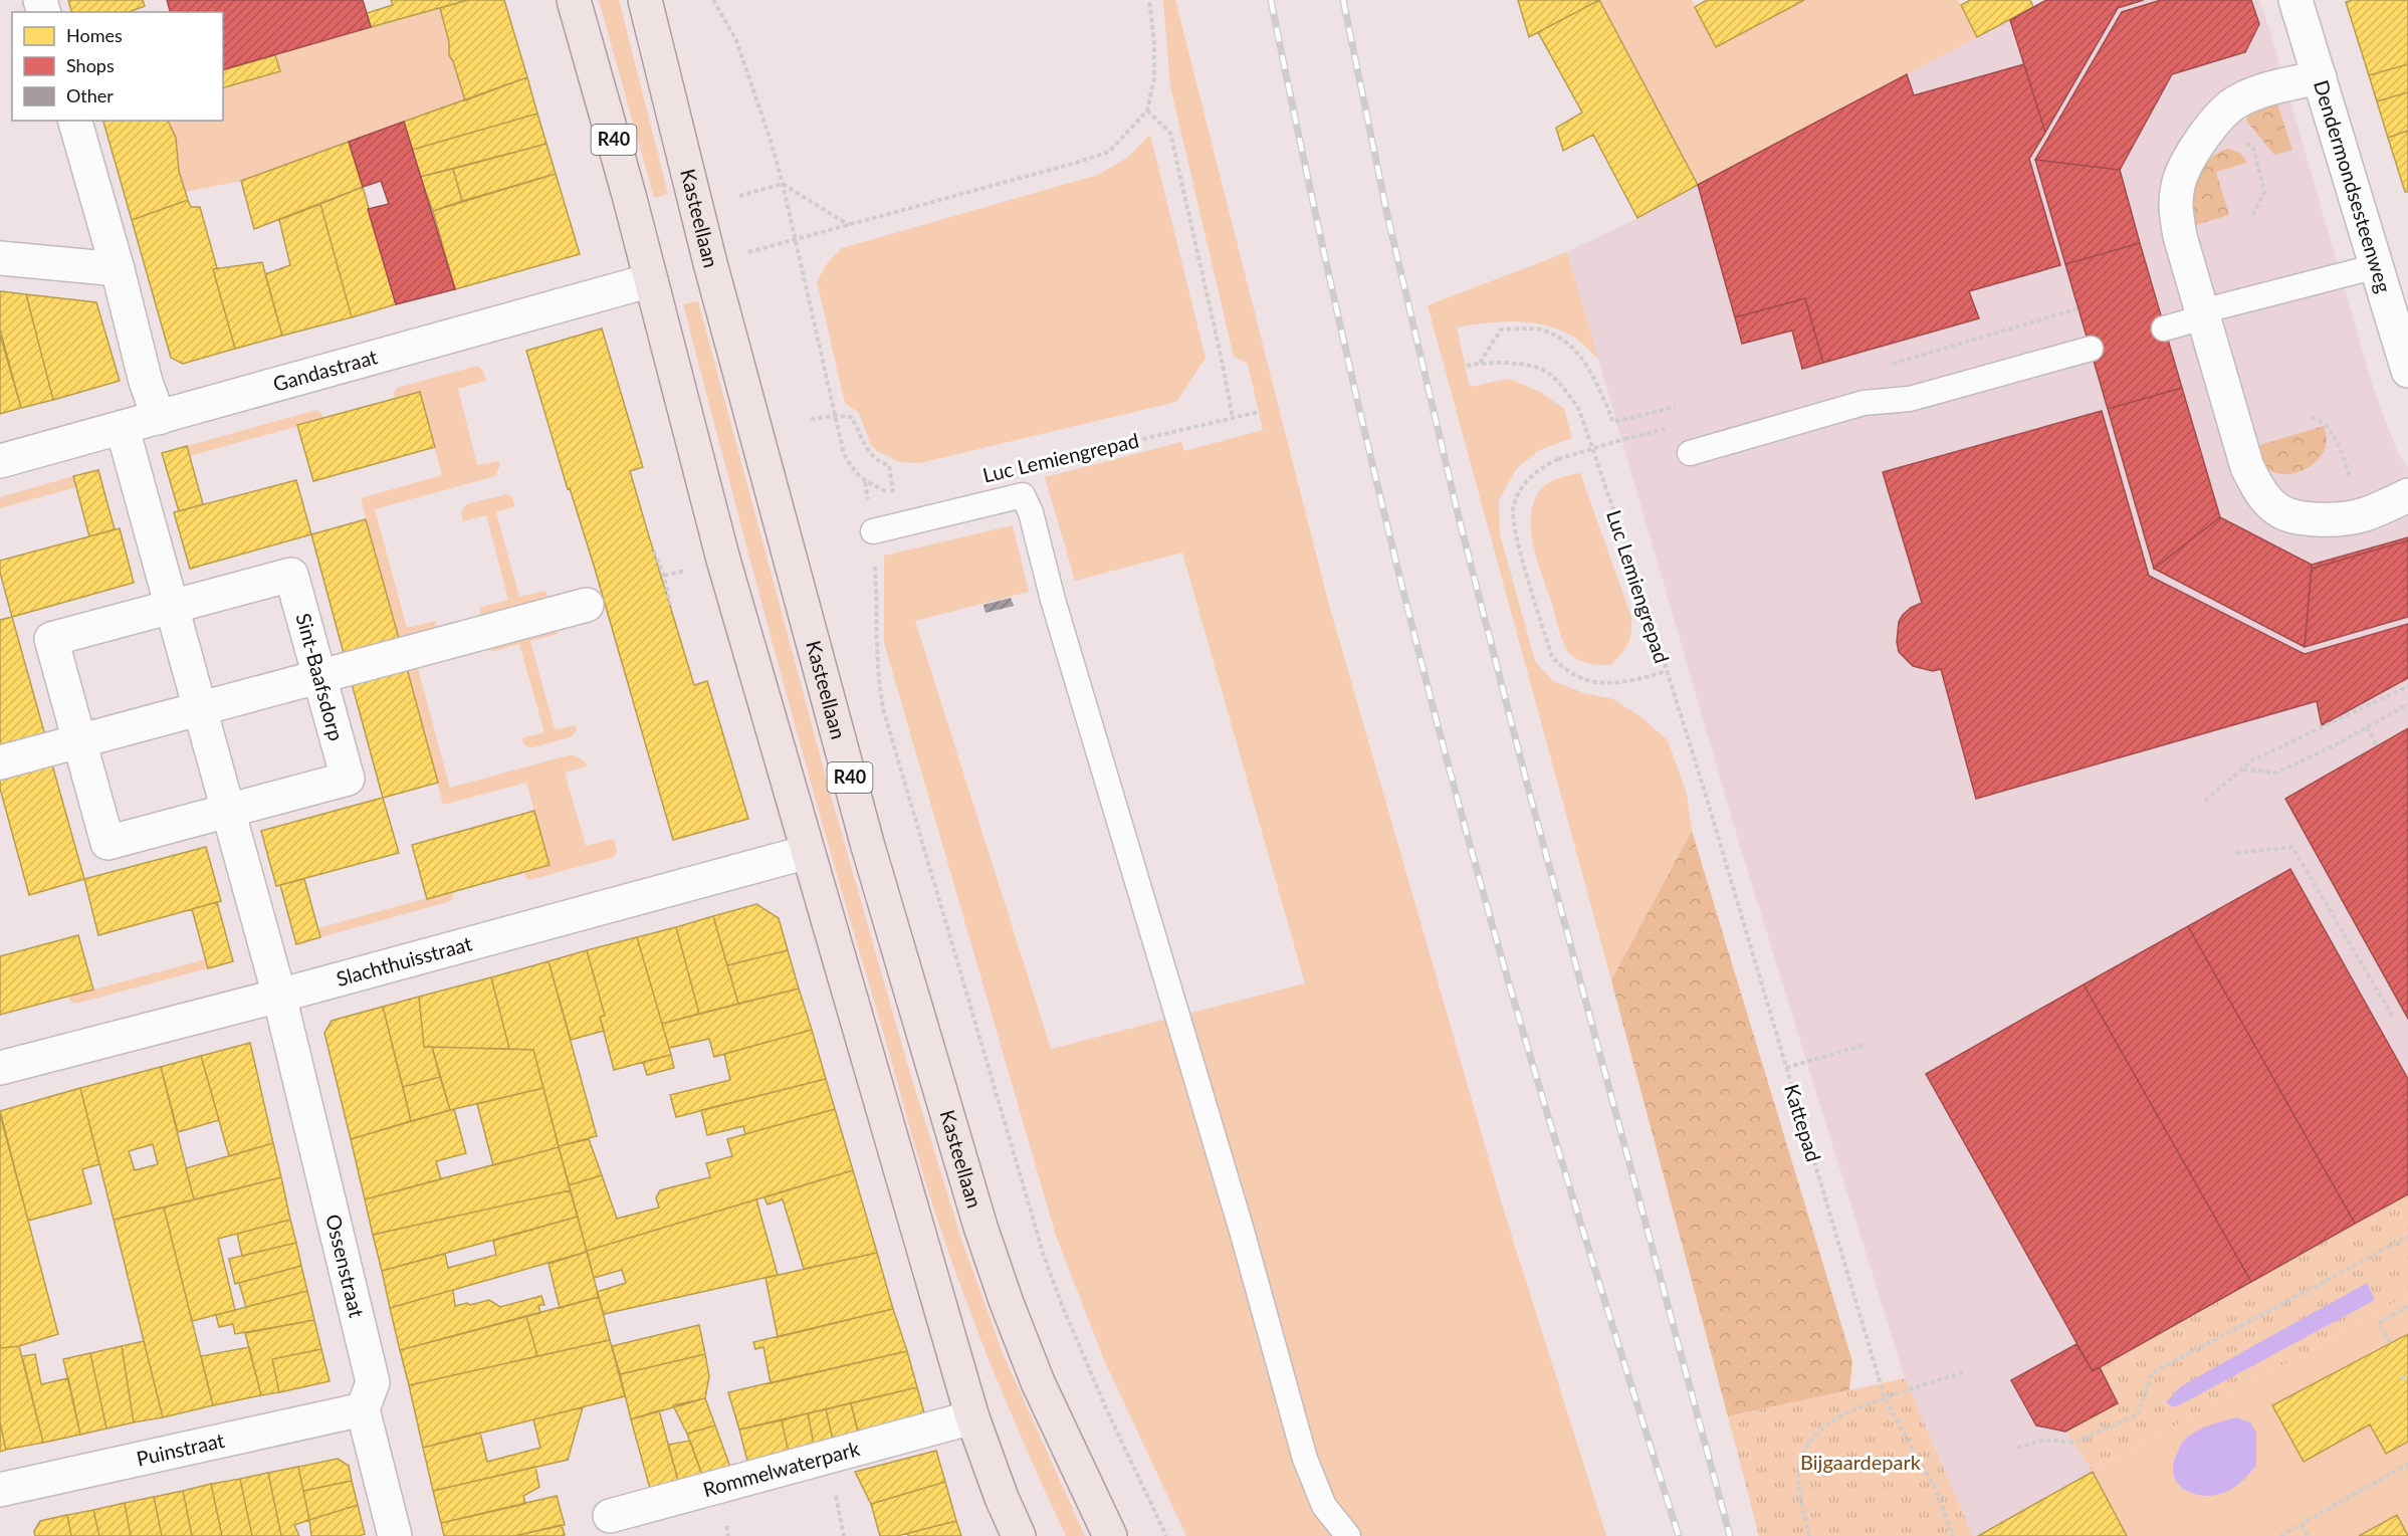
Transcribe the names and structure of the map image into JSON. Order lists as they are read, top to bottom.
{
  "streets": {
    "main road": ["R40", "Kasteellaan"],
    "street": [
      "Dendermondsesteenweg",
      "Gandastraat",
      "Sint-Baafsdorp",
      "Slachthuisstraat",
      "Ossenstraat",
      "Puinstraat",
      "Rommelwaterpark"
    ],
    "path": ["Luc Lemiengrepad", "Kattepad"]
  },
  "crossings": [
    ["R40", "Gandastraat"],
    ["R40", "Slachthuisstraat"],
    ["R40", "Rommelwaterpark"],
    ["Luc Lemiengrepad", "Kattepad"],
    ["Slachthuisstraat", "Ossenstraat"],
    ["Ossenstraat", "Puinstraat"]
  ],
  "parks": ["Bijgaardepark"],
  "legend": ["Homes", "Shops", "Other"]
}
